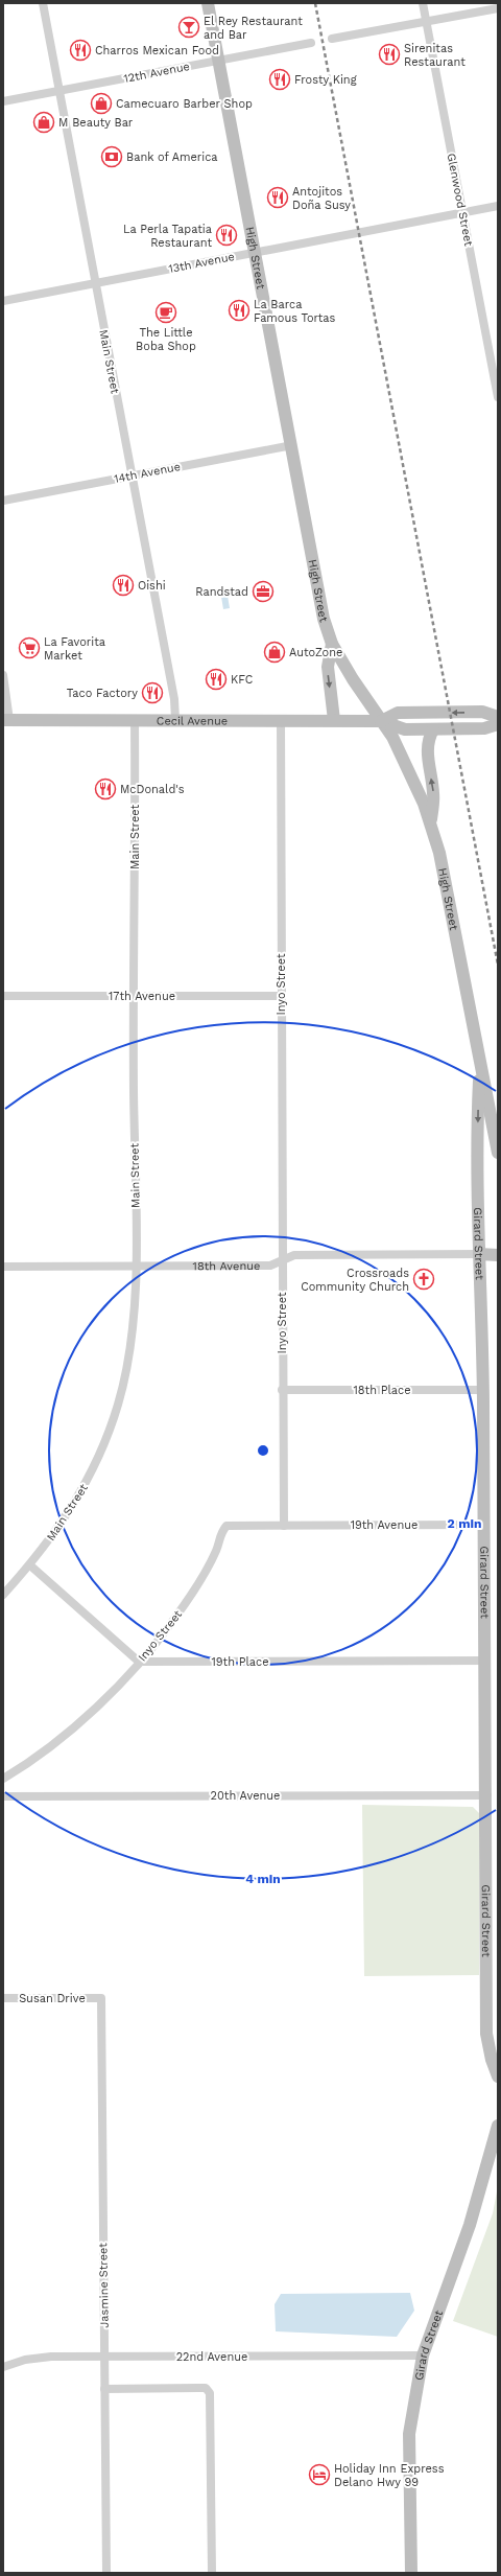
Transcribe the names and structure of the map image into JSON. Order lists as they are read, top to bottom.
{
  "streets": {
    "main road": [
      "High Street",
      "Cecil Avenue",
      "Girard Street",
      "18th Avenue"
    ],
    "street": [
      "12th Avenue",
      "Glenwood Street",
      "13th Avenue",
      "Main Street",
      "14th Avenue",
      "Inyo Street",
      "17th Avenue",
      "18th Place",
      "19th Avenue",
      "19th Place",
      "20th Avenue",
      "Susan Drive",
      "Jasmine Street",
      "22nd Avenue"
    ]
  },
  "crossings": [
    ["12th Avenue", "High Street"],
    ["12th Avenue", "Main Street"],
    ["Glenwood Street", "13th Avenue"],
    ["High Street", "13th Avenue"],
    ["High Street", "14th Avenue"],
    ["High Street", "Cecil Avenue"],
    ["High Street", "Girard Street"],
    ["13th Avenue", "Main Street"],
    ["Main Street", "14th Avenue"],
    ["Main Street", "Cecil Avenue"],
    ["Main Street", "17th Avenue"],
    ["Main Street", "18th Avenue"],
    ["Cecil Avenue", "Inyo Street"],
    ["Inyo Street", "17th Avenue"],
    ["Inyo Street", "18th Avenue"],
    ["Inyo Street", "18th Place"],
    ["Inyo Street", "19th Avenue"],
    ["Inyo Street", "19th Place"],
    ["Girard Street", "18th Avenue"],
    ["Girard Street", "18th Place"],
    ["Girard Street", "19th Avenue"],
    ["Girard Street", "19th Place"],
    ["Girard Street", "20th Avenue"],
    ["Girard Street", "22nd Avenue"],
    ["Susan Drive", "Jasmine Street"],
    ["Jasmine Street", "22nd Avenue"]
  ],
  "places": {
    "bar": ["El Rey Restaurant and Bar"],
    "restaurant": [
      "Charros Mexican Food",
      "Sirenitas Restaurant",
      "Frosty King",
      "Antojitos Doña Susy",
      "La Perla Tapatia Restaurant",
      "La Barca Famous Tortas",
      "Oishi",
      "KFC",
      "Taco Factory",
      "McDonald's"
    ],
    "shop": ["Camecuaro Barber Shop", "M Beauty Bar", "AutoZone"],
    "bank": ["Bank of America"],
    "cafe": ["The Little Boba Shop"],
    "office": ["Randstad"],
    "supermarket": ["La Favorita Market"],
    "church": ["Crossroads Community Church"],
    "hotel": ["Holiday Inn Express Delano Hwy 99"]
  },
  "rings": ["2 min", "4 min"]
}
